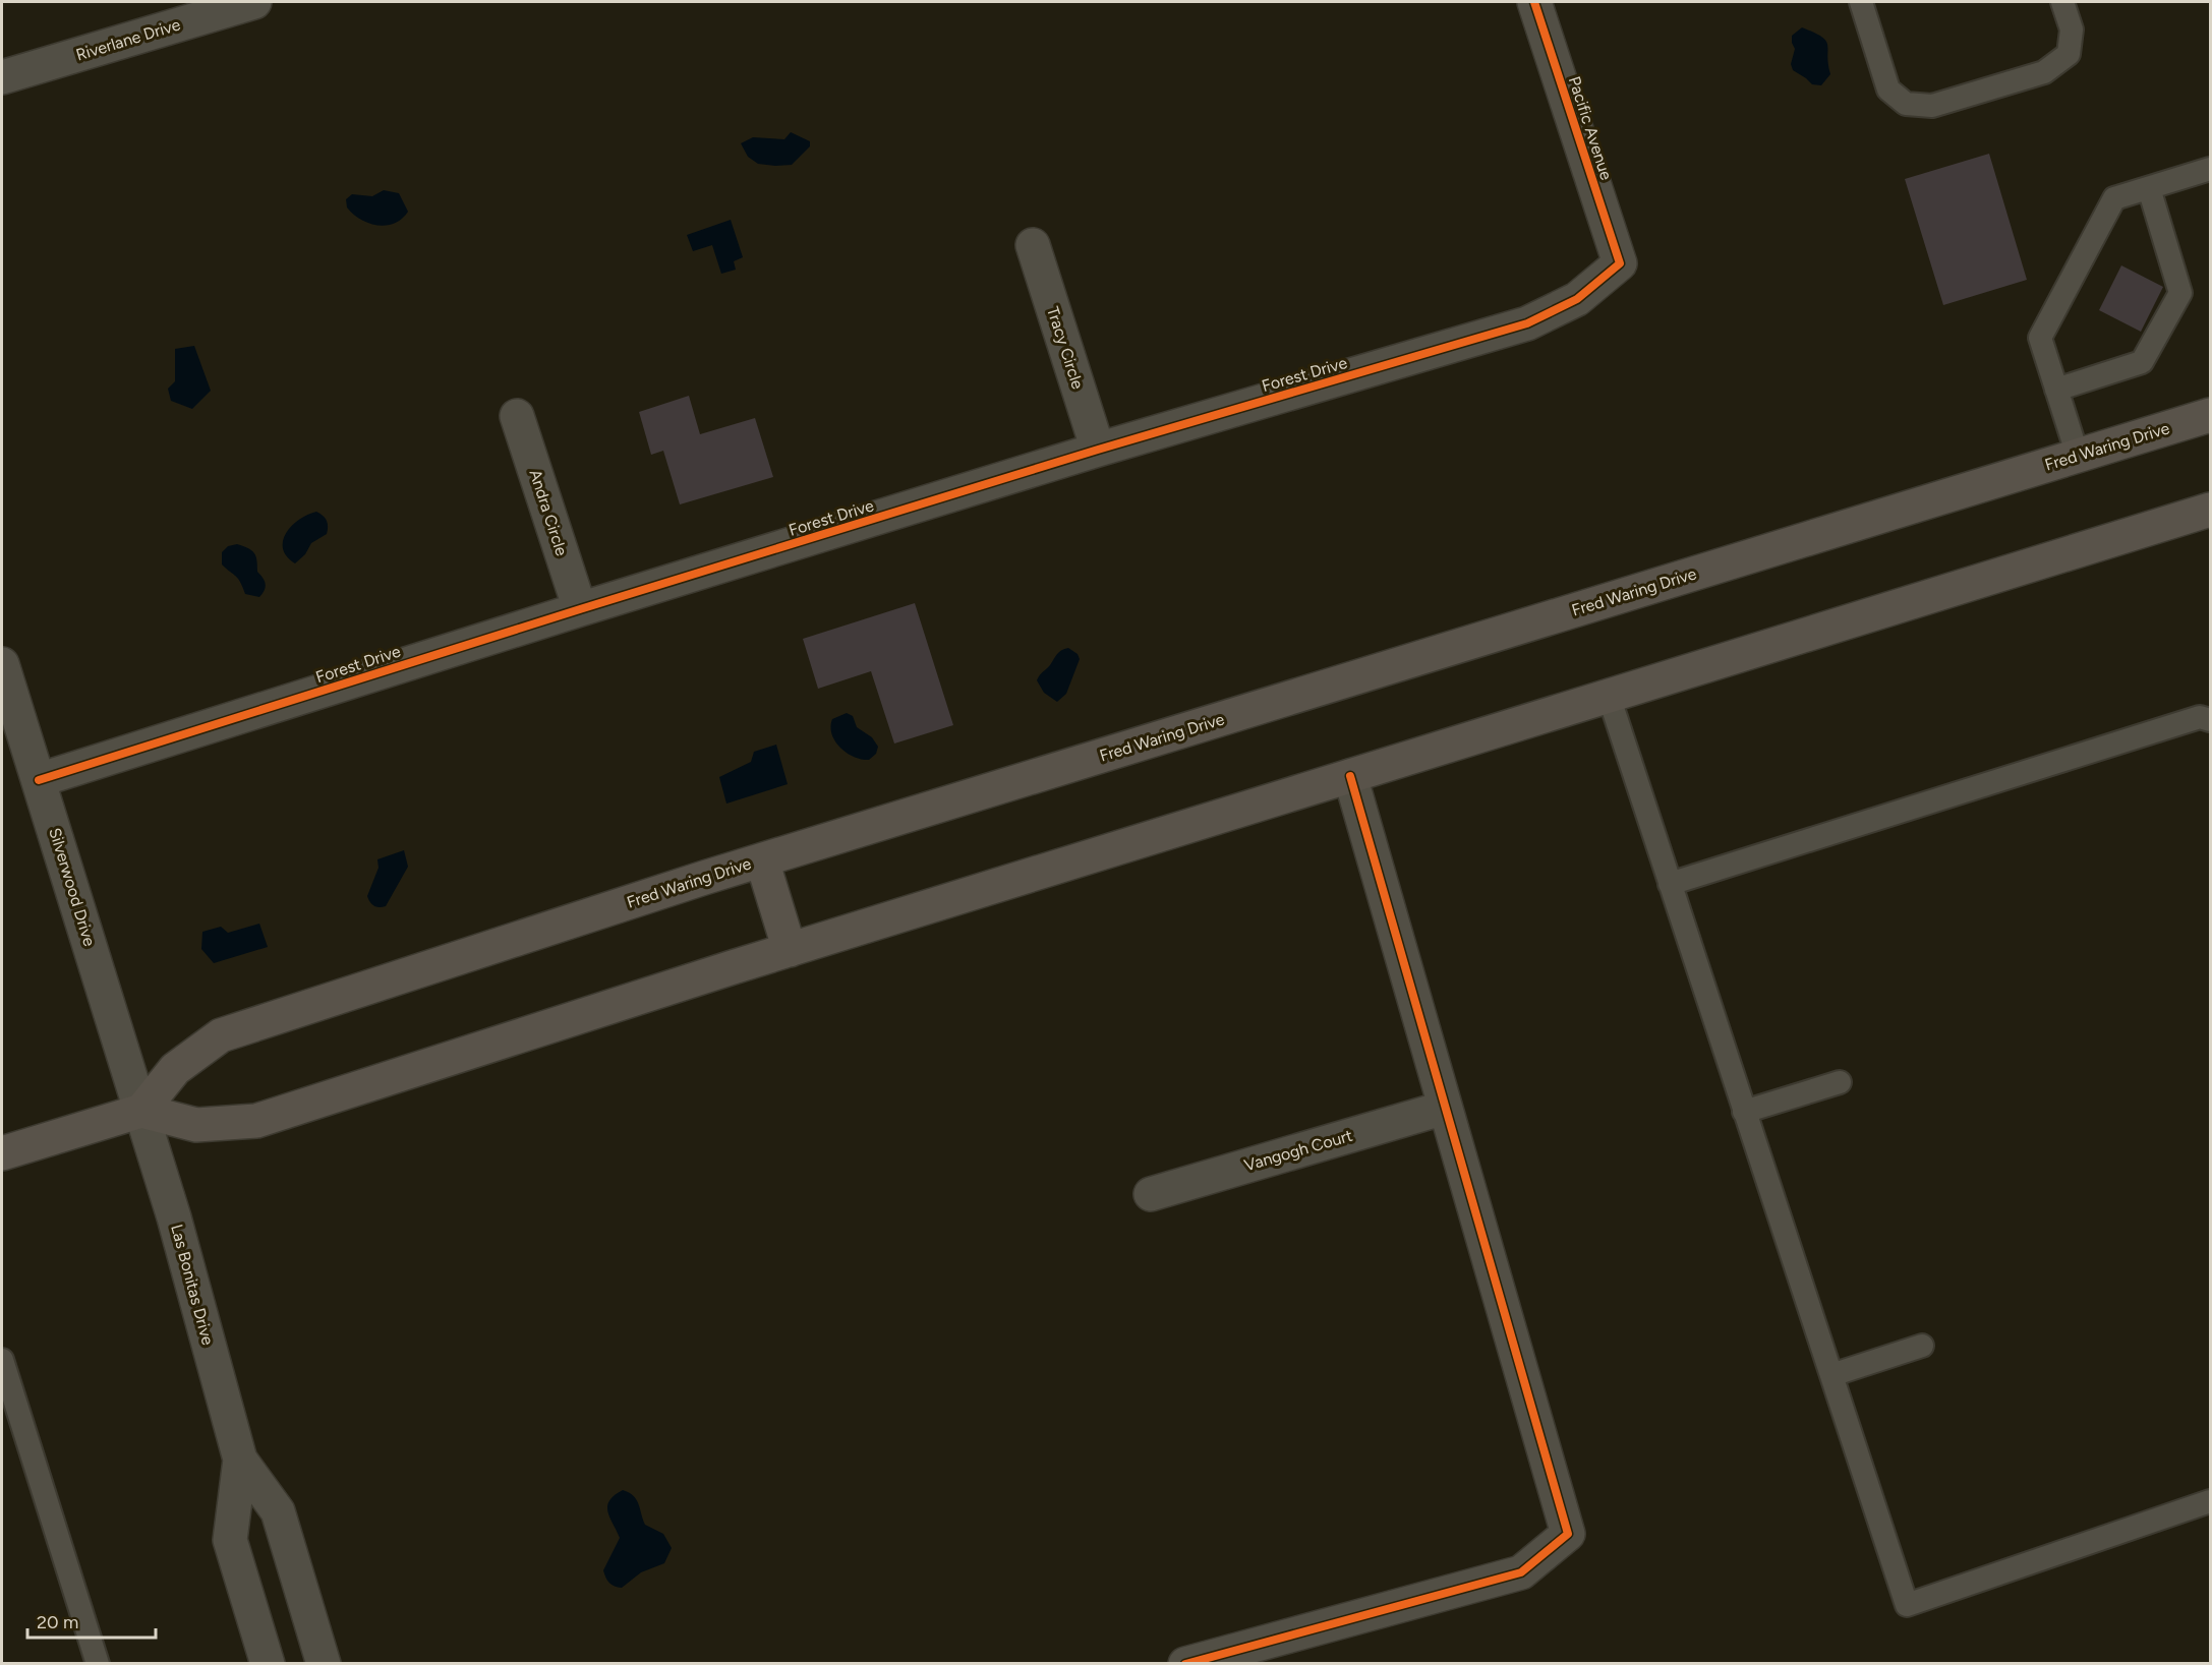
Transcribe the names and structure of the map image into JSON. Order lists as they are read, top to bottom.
{
  "streets": {
    "main road": ["Fred Waring Drive"],
    "street": [
      "Riverlane Drive",
      "Pacific Avenue",
      "Tracy Circle",
      "Forest Drive",
      "Andra Circle",
      "Silverwood Drive",
      "Vangogh Court",
      "Las Bonitas Drive"
    ]
  },
  "crossings": [
    ["Pacific Avenue", "Forest Drive"],
    ["Tracy Circle", "Forest Drive"],
    ["Forest Drive", "Andra Circle"],
    ["Forest Drive", "Silverwood Drive"],
    ["Fred Waring Drive", "Silverwood Drive"],
    ["Fred Waring Drive", "Las Bonitas Drive"],
    ["Silverwood Drive", "Las Bonitas Drive"]
  ],
  "scale_bar": "20 m"
}
